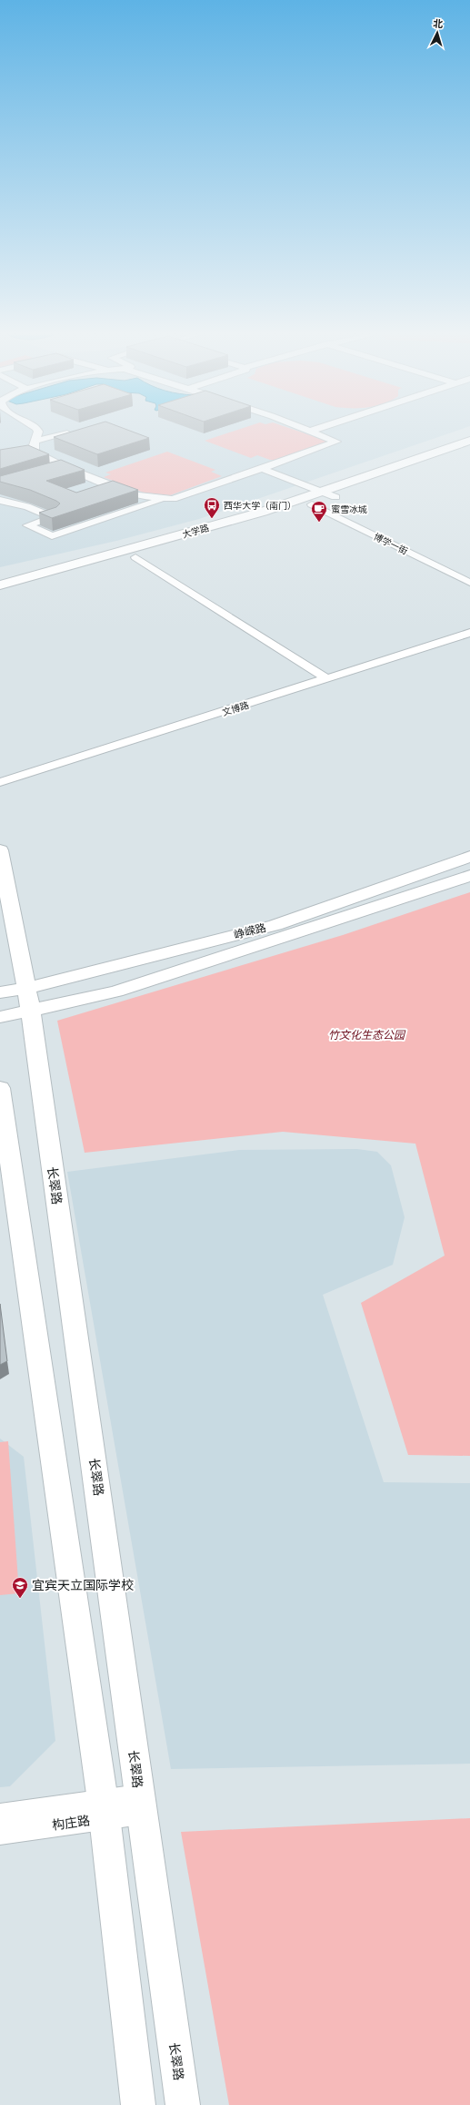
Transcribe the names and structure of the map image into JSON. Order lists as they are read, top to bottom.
{
  "streets": {
    "main road": ["大学路", "峥嵘路", "长翠路"],
    "street": ["博学一街", "文博路", "构庄路"]
  },
  "crossings": [
    ["大学路", "博学一街"],
    ["峥嵘路", "长翠路"],
    ["长翠路", "构庄路"]
  ],
  "parks": ["竹文化生态公园"],
  "places": {
    "bus stop": ["西华大学（南门）"],
    "cafe": ["蜜雪冰城"],
    "school or university": ["宜宾天立国际学校"]
  },
  "north": "top"
}
